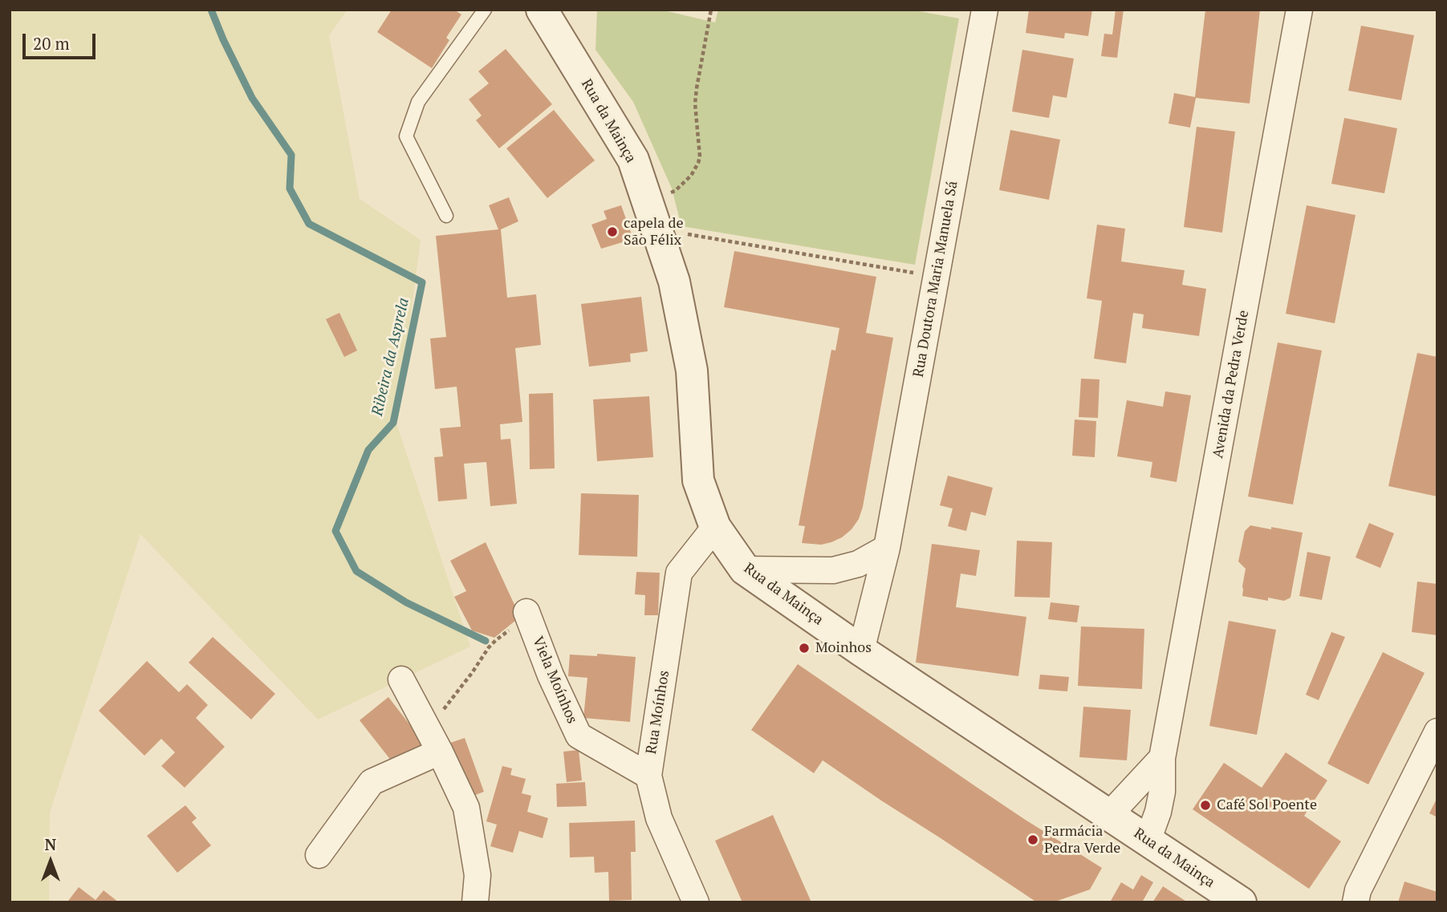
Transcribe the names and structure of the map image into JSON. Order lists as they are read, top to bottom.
{
  "streets": {
    "street": [
      "Rua da Mainça",
      "Rua Doutora Maria Manuela Sá",
      "Avenida da Pedra Verde",
      "Viela Moínhos",
      "Rua Moínhos"
    ]
  },
  "crossings": [
    ["Rua da Mainça", "Rua Doutora Maria Manuela Sá"],
    ["Rua da Mainça", "Avenida da Pedra Verde"],
    ["Rua da Mainça", "Rua Moínhos"],
    ["Viela Moínhos", "Rua Moínhos"]
  ],
  "water": ["Ribeira da Asprela"],
  "places": [
    "capela de São Félix",
    "Moinhos",
    "Café Sol Poente",
    "Farmácia Pedra Verde"
  ],
  "scale_bar": "20 m",
  "north": "top"
}
